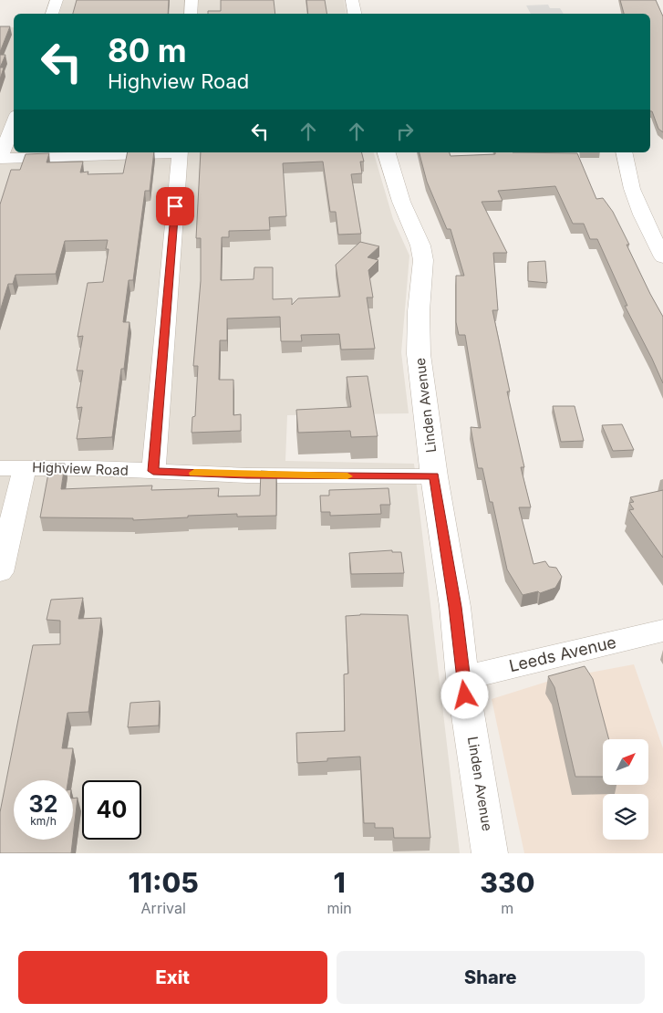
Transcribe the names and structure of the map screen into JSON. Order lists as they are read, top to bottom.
{
  "streets": {
    "street": ["Linden Avenue", "Highview Road", "Leeds Avenue"]
  },
  "crossings": [
    ["Linden Avenue", "Highview Road"],
    ["Linden Avenue", "Leeds Avenue"]
  ],
  "north": "top right",
  "page": {
    "turn": ["80 m", "Highview Road"],
    "speed": "32 km/h",
    "limit": "40",
    "eta": [
      "11:05",
      "Arrival",
      "1",
      "min",
      "330",
      "m"
    ],
    "buttons": ["Exit", "Share"]
  }
}
